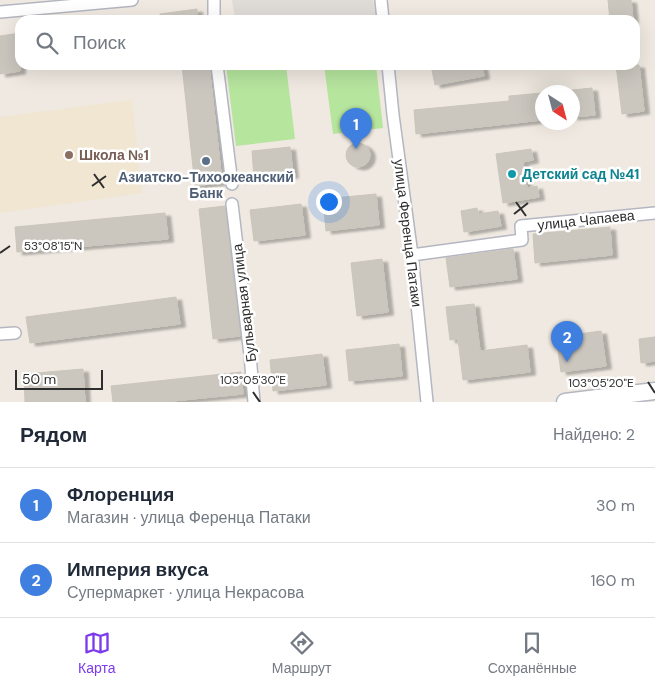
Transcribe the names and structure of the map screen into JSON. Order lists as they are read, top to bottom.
{
  "streets": {
    "street": ["улица Чапаева", "улица Ференца Патаки", "Бульварная улица"]
  },
  "crossings": [
    ["улица Чапаева", "улица Ференца Патаки"]
  ],
  "places": ["Школа №1", "Азиатско-Тихоокеанский Банк", "Детский сад №41"],
  "scale_bar": "50 m",
  "north": "bottom right",
  "page": {
    "search": "Поиск",
    "pins": ["1", "2"],
    "scale": "50 m",
    "heading": ["Рядом", "Найдено: 2"],
    "list": [
      {
        "mark": "1",
        "name": "Флоренция",
        "note": "Магазин · улица Ференца Патаки",
        "value": "30 m"
      },
      {
        "mark": "2",
        "name": "Империя вкуса",
        "note": "Супермаркет · улица Некрасова",
        "value": "160 m"
      }
    ],
    "nav": ["Карта", "Маршрут", "Сохранённые"]
  },
  "coordinates": ["53°08'15\"N", "103°05'30\"E", "103°05'20\"E"]
}
